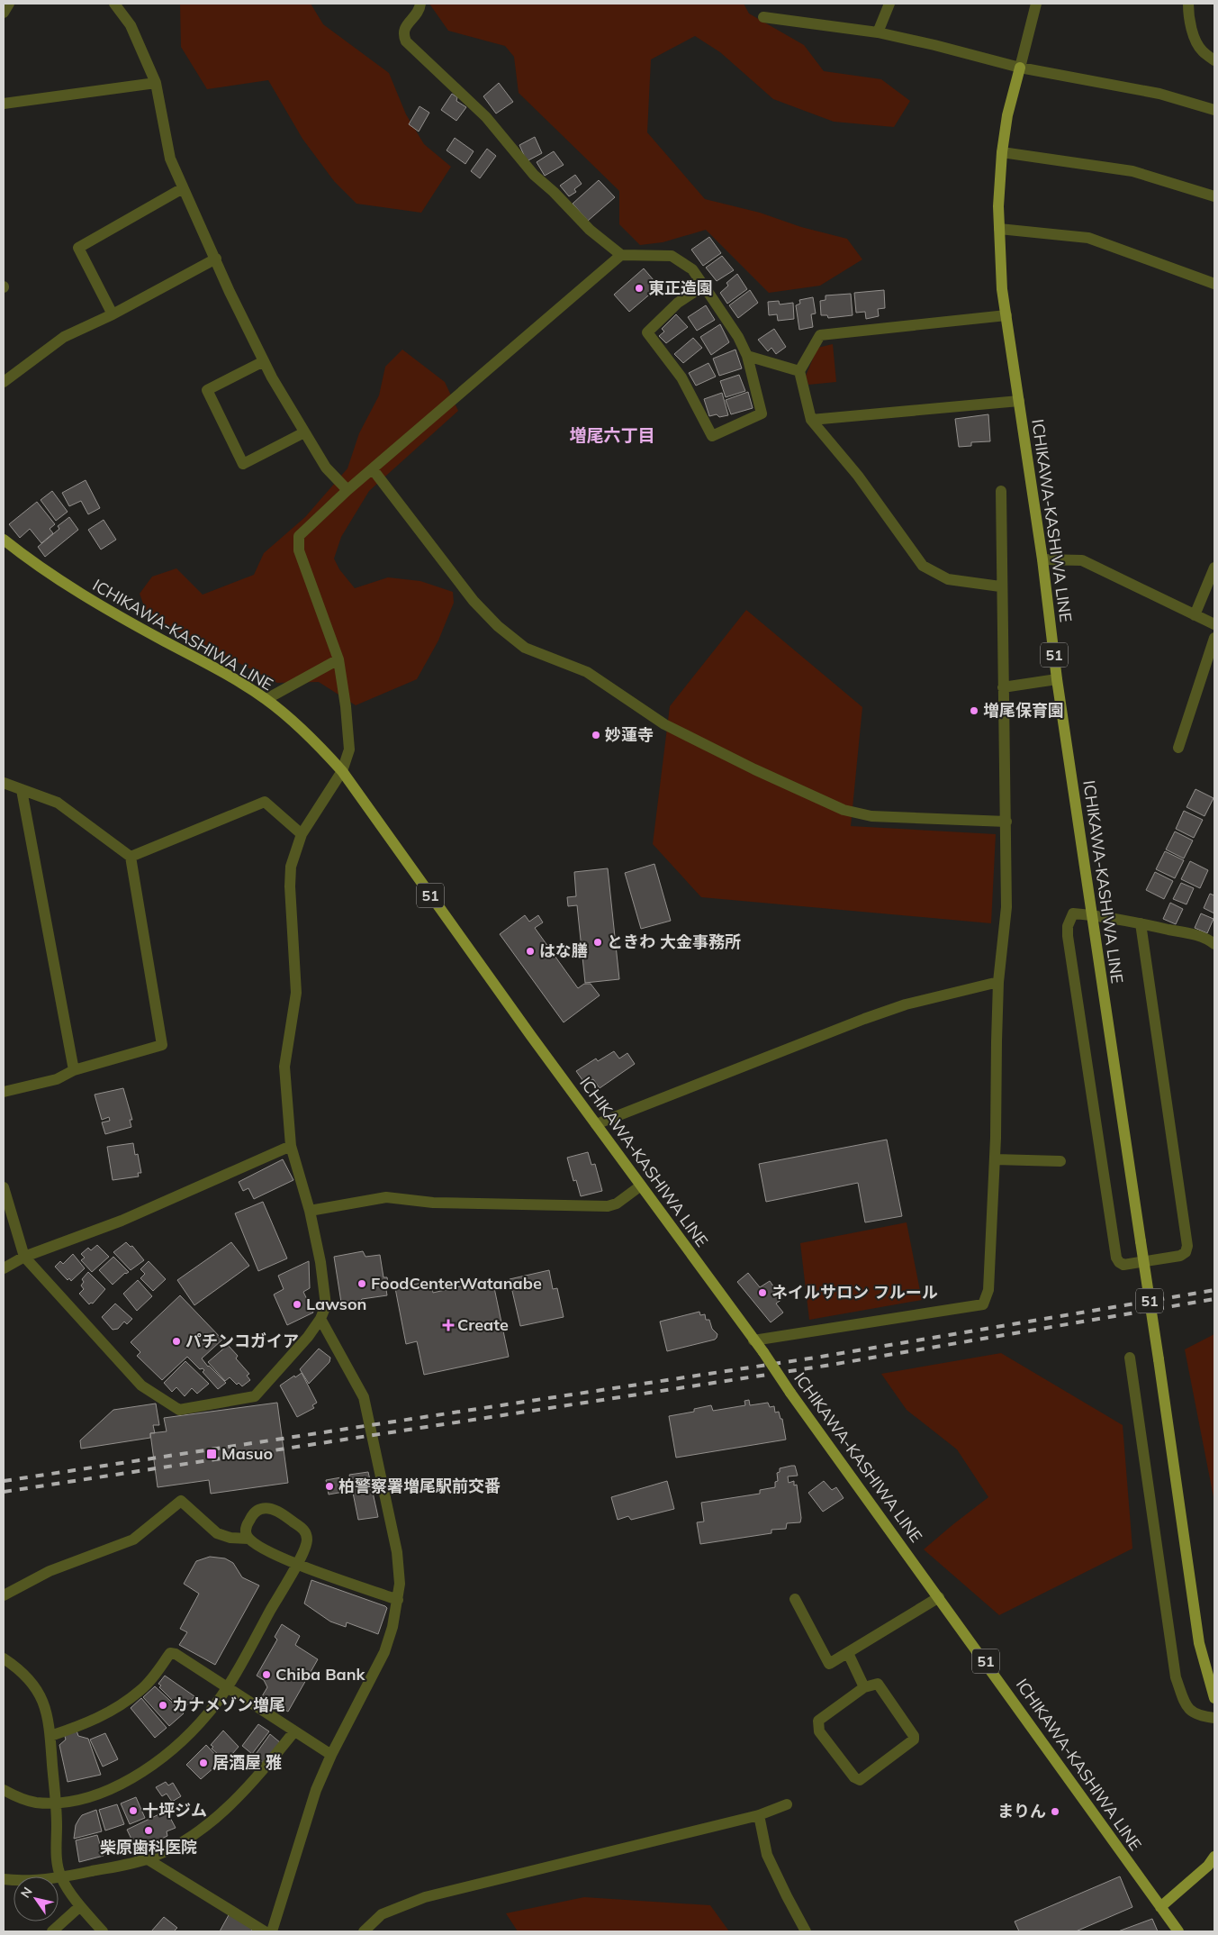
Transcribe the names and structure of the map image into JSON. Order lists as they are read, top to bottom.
{
  "streets": {
    "main road": ["ICHIKAWA-KASHIWA LINE", "51"]
  },
  "districts": ["増尾六丁目"],
  "places": {
    "other": [
      "東正造園",
      "増尾保育園",
      "妙蓮寺",
      "ときわ 大金事務所",
      "はな膳",
      "FoodCenterWatanabe",
      "ネイルサロン フルール",
      "Lawson",
      "パチンコガイア",
      "柏警察署増尾駅前交番",
      "Chiba Bank",
      "カナメゾン増尾",
      "居酒屋 雅",
      "十坪ジム",
      "まりん",
      "柴原歯科医院"
    ],
    "health": ["Create"],
    "transit": ["Masuo"]
  },
  "north": "top left"
}
